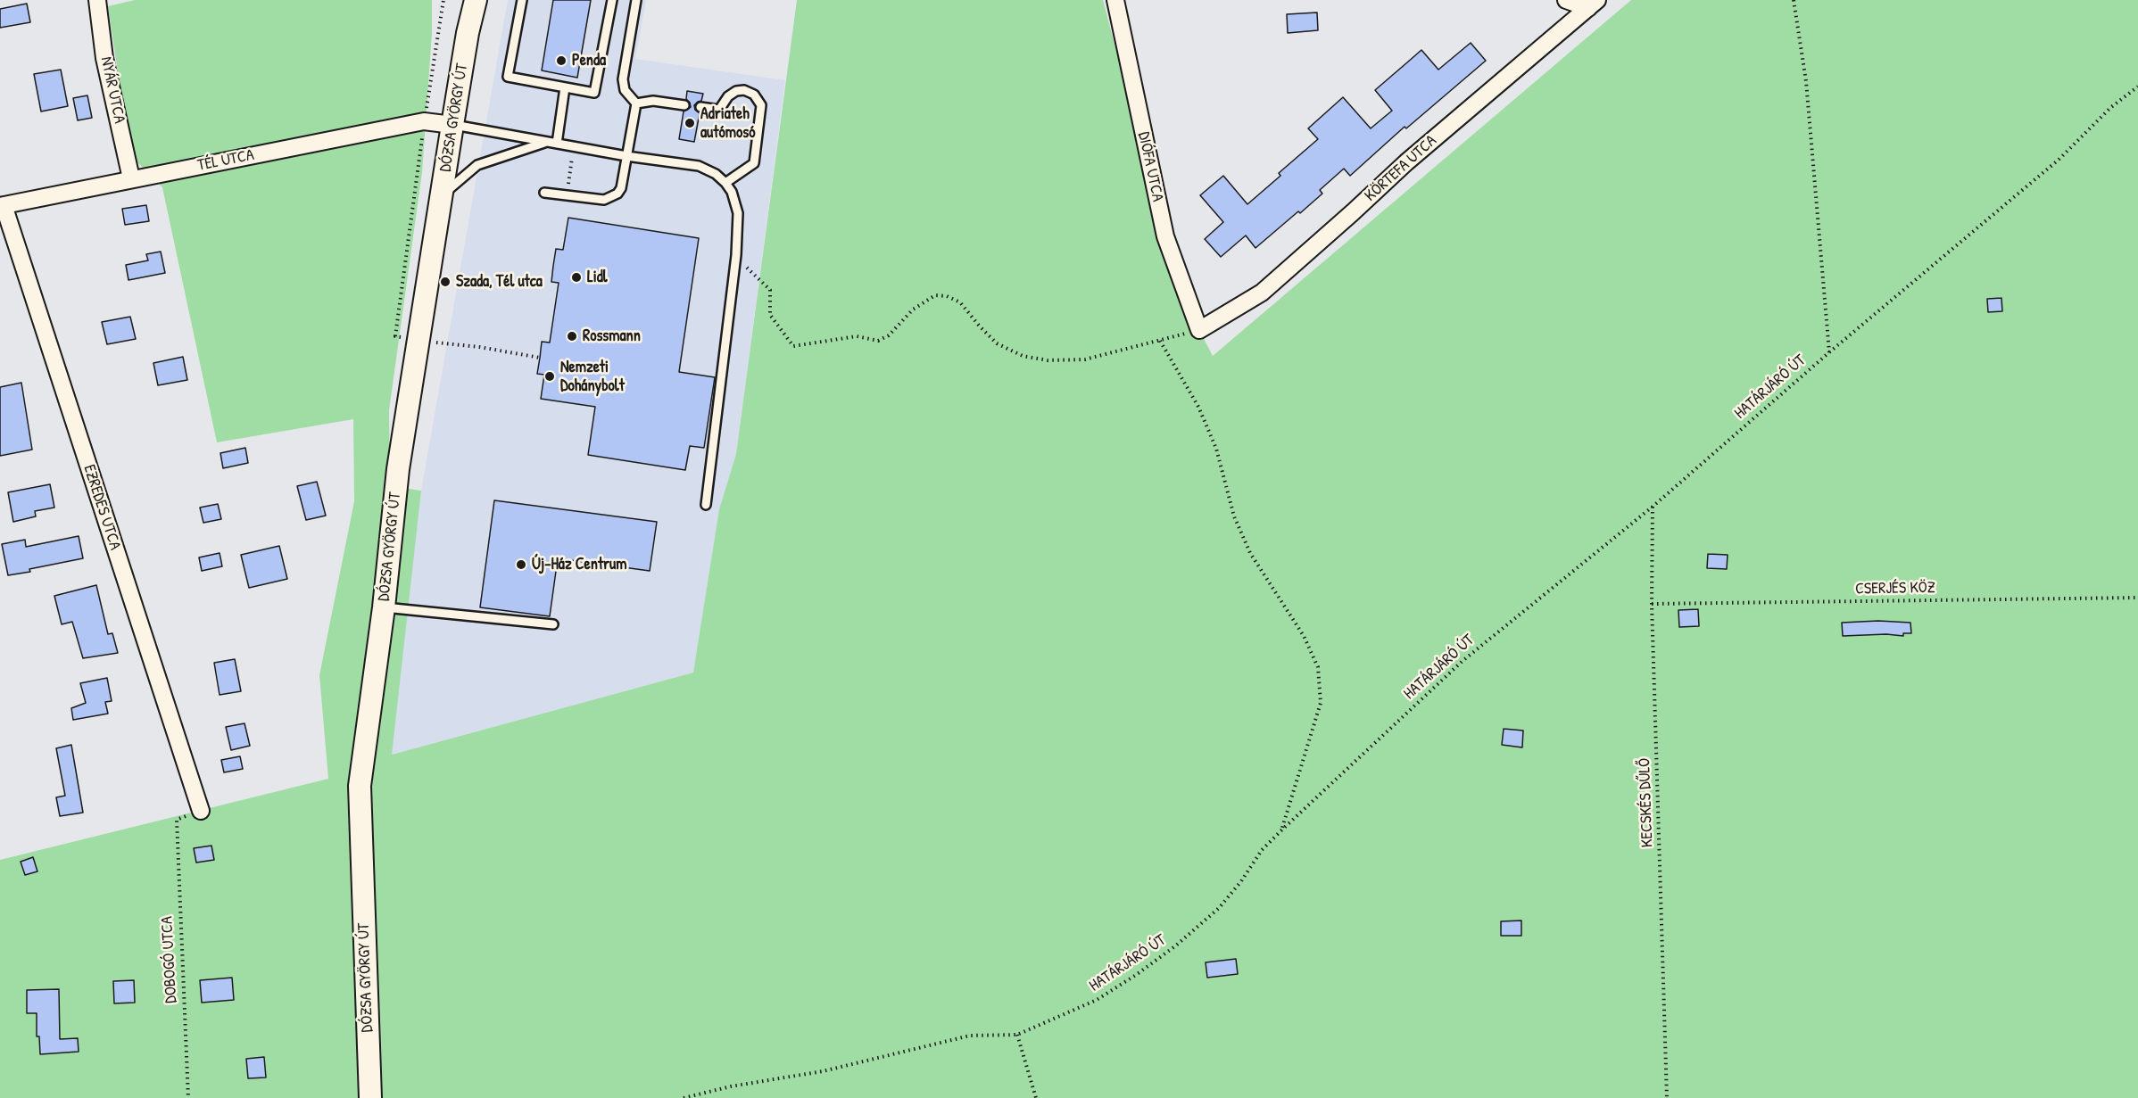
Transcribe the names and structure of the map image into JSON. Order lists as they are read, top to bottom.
{
  "streets": {
    "main road": ["DÓZSA GYÖRGY ÚT"],
    "street": [
      "NYÁR UTCA",
      "TÉL UTCA",
      "DIÓFA UTCA",
      "KÖRTEFA UTCA",
      "EZREDES UTCA"
    ],
    "path": [
      "HATÁRJÁRÓ ÚT",
      "CSERJÉS KÖZ",
      "KECSKÉS DŰLŐ",
      "DOBOGÓ UTCA"
    ]
  },
  "crossings": [
    ["NYÁR UTCA", "TÉL UTCA"],
    ["DÓZSA GYÖRGY ÚT", "TÉL UTCA"],
    ["TÉL UTCA", "EZREDES UTCA"],
    ["DIÓFA UTCA", "KÖRTEFA UTCA"],
    ["HATÁRJÁRÓ ÚT", "KECSKÉS DŰLŐ"],
    ["CSERJÉS KÖZ", "KECSKÉS DŰLŐ"]
  ],
  "places": [
    "Penda",
    "Adriateh autómosó",
    "Lidl",
    "Szada, Tél utca",
    "Rossmann",
    "Nemzeti Dohánybolt",
    "Új-Ház Centrum"
  ]
}
